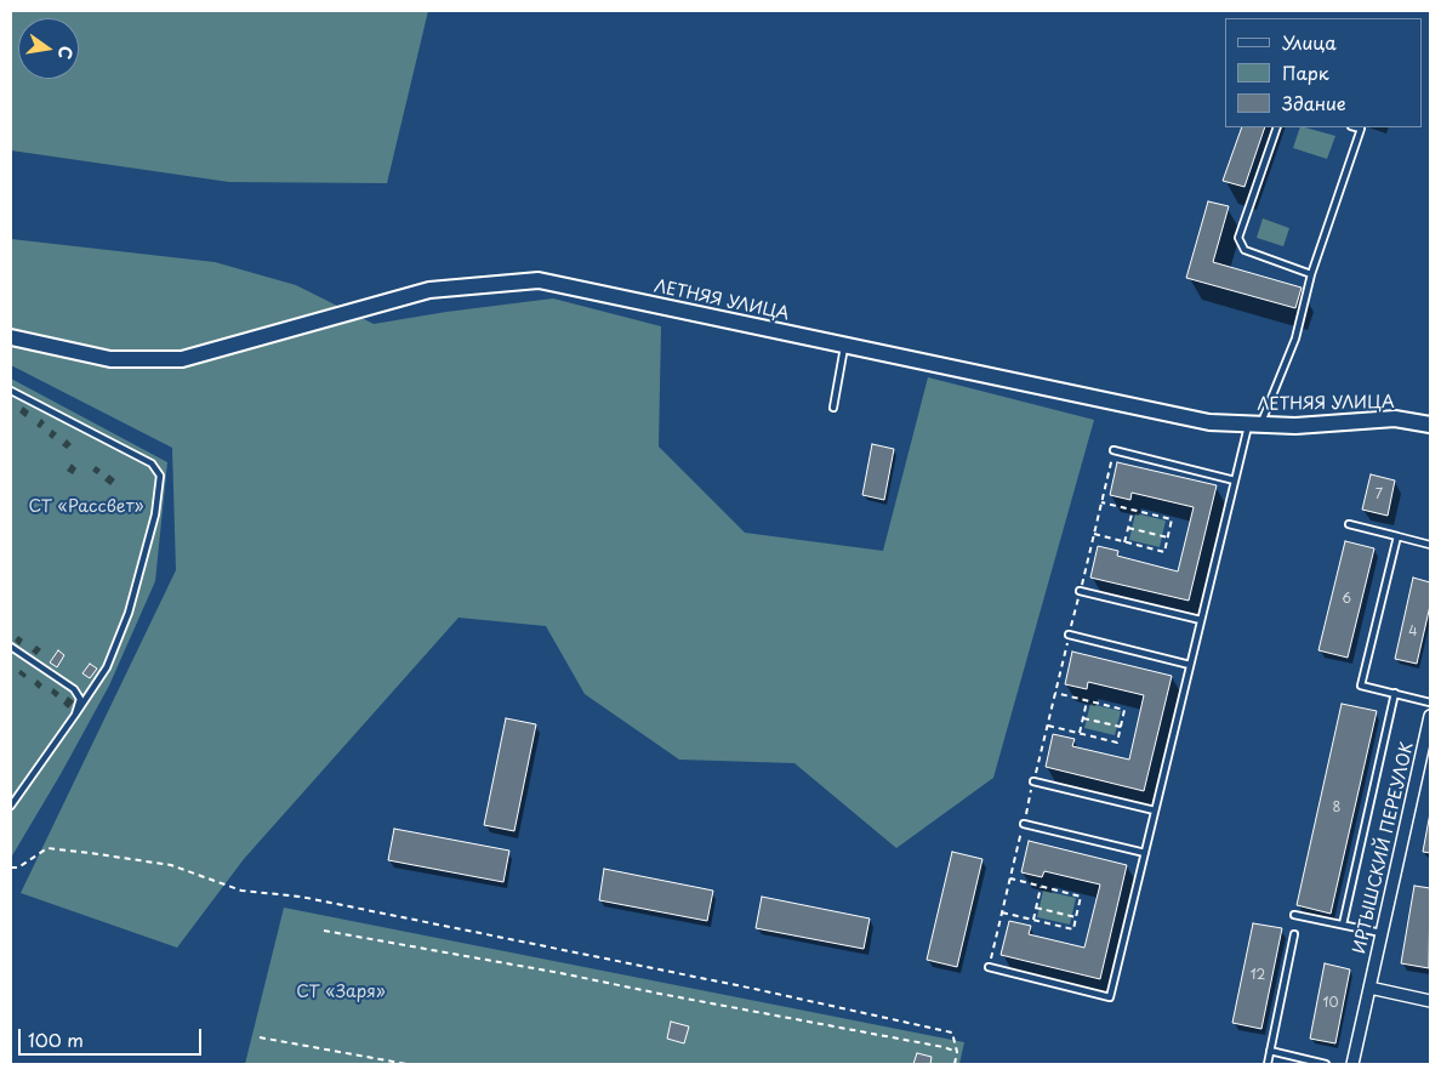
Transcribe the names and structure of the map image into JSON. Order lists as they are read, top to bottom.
{
  "streets": {
    "street": ["ЛЕТНЯЯ УЛИЦА", "ИРТЫШСКИЙ ПЕРЕУЛОК"]
  },
  "parks": ["СТ «Рассвет»", "СТ «Заря»"],
  "house_numbers": [
    "7",
    "6",
    "4",
    "8",
    "12",
    "10"
  ],
  "legend": ["Улица", "Парк", "Здание"],
  "scale_bar": "100 m",
  "north": "right"
}
